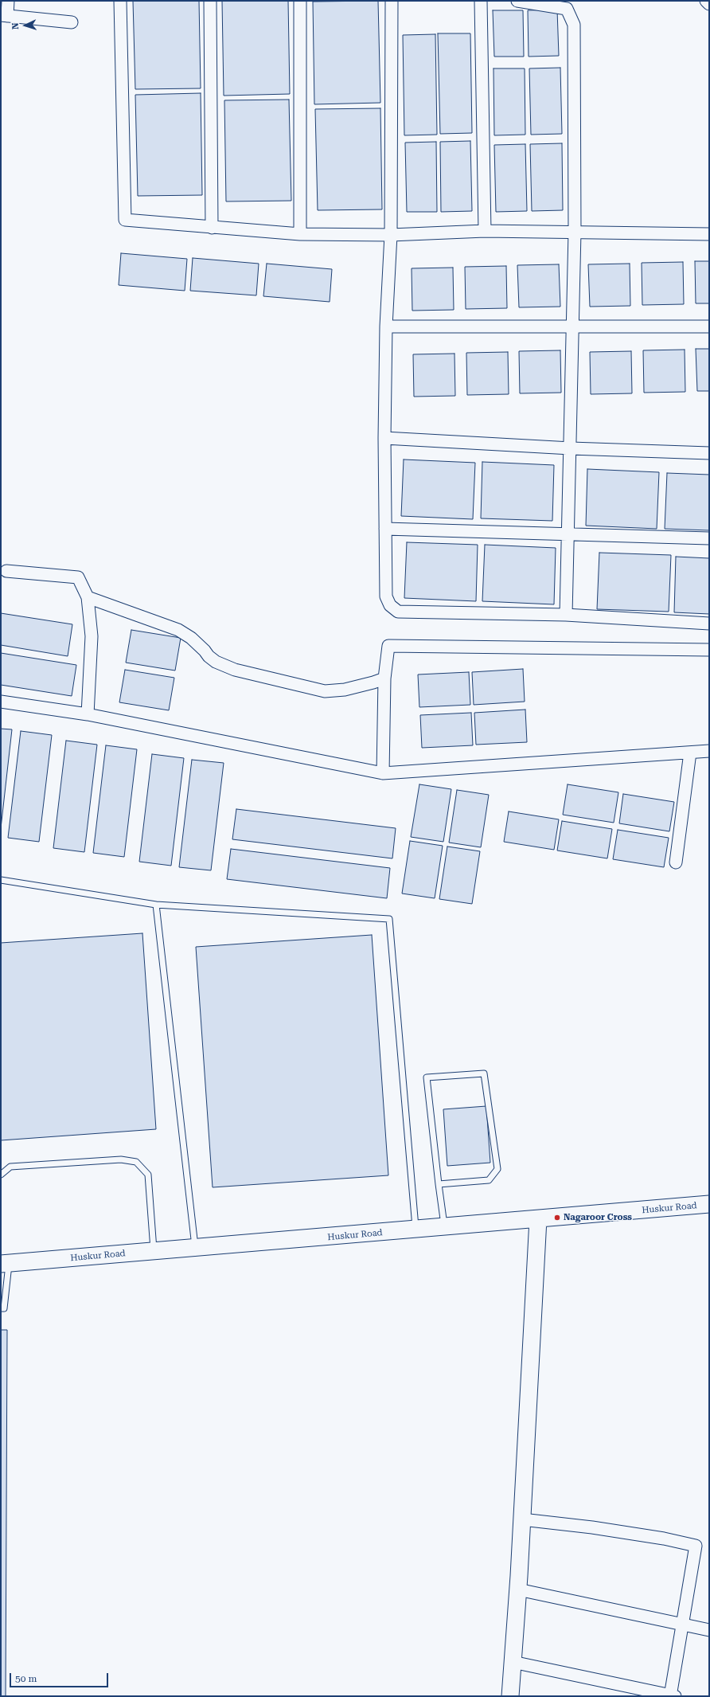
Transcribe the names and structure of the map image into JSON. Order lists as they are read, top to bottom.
{
  "streets": {
    "street": ["Huskur Road"]
  },
  "places": ["Nagaroor Cross"],
  "scale_bar": "50 m",
  "north": "left"
}
